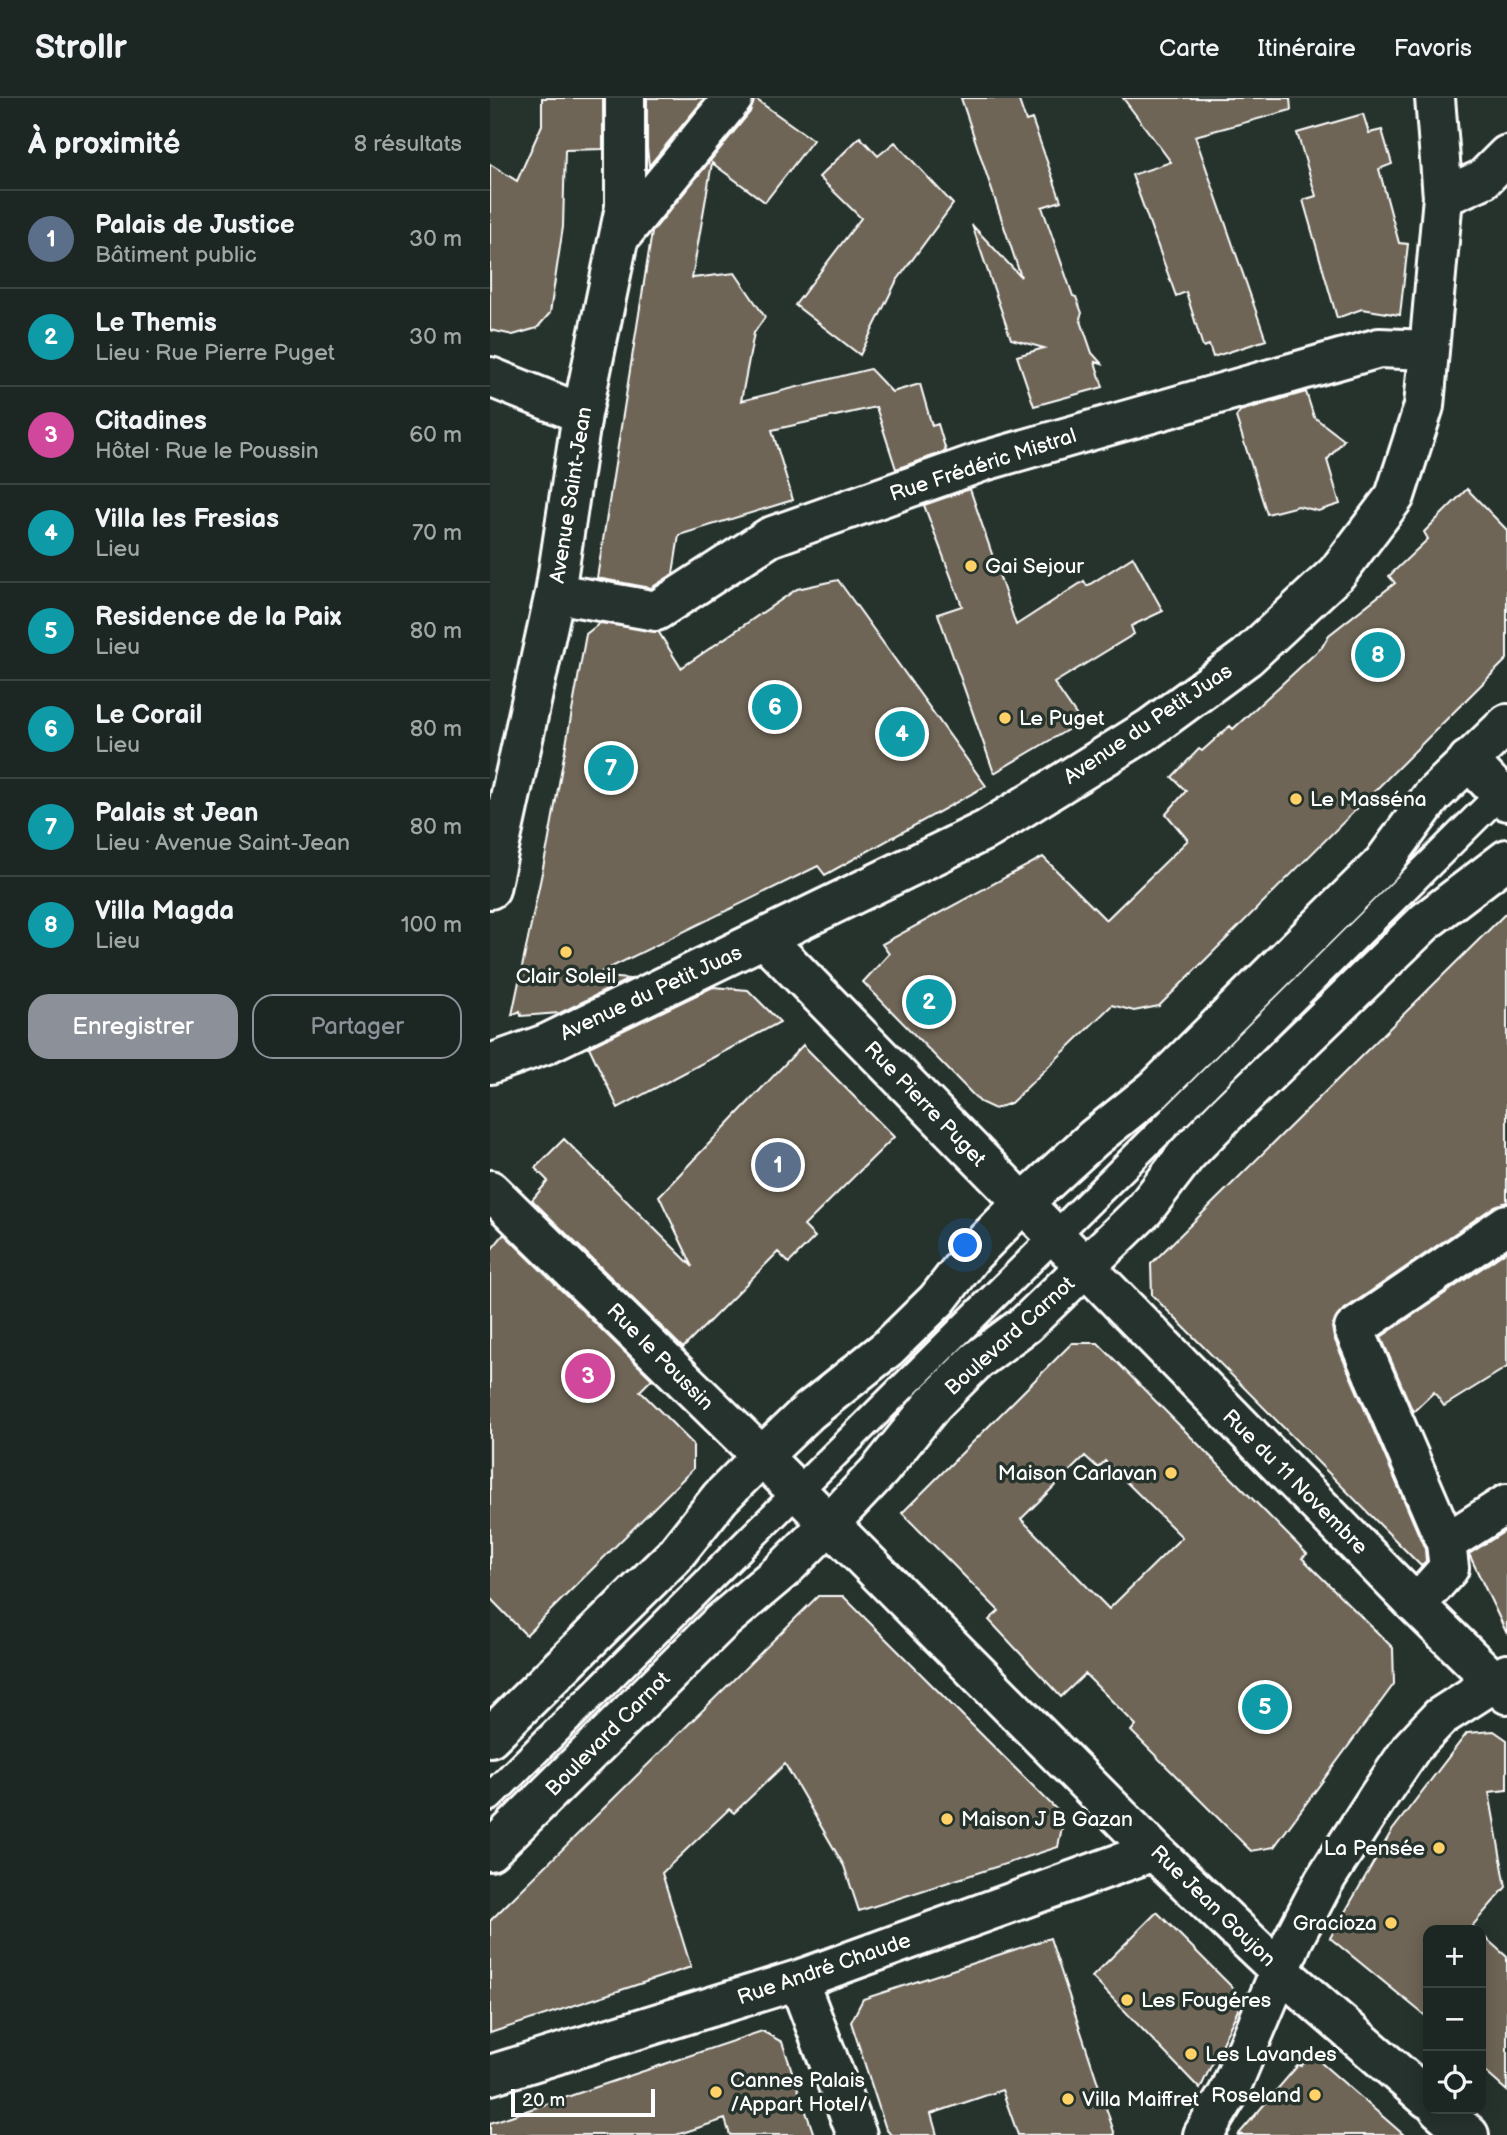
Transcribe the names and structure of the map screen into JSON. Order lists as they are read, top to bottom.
{
  "streets": {
    "street": [
      "Rue Frédéric Mistral",
      "Avenue Saint-Jean",
      "Avenue du Petit Juas",
      "Rue Pierre Puget",
      "Boulevard Carnot",
      "Rue le Poussin",
      "Rue du 11 Novembre",
      "Rue Jean Goujon",
      "Rue André Chaude"
    ]
  },
  "crossings": [
    ["Rue Frédéric Mistral", "Avenue Saint-Jean"],
    ["Rue Frédéric Mistral", "Avenue du Petit Juas"],
    ["Avenue du Petit Juas", "Rue Pierre Puget"],
    ["Rue Pierre Puget", "Boulevard Carnot"],
    ["Rue Pierre Puget", "Rue du 11 Novembre"],
    ["Boulevard Carnot", "Rue le Poussin"],
    ["Boulevard Carnot", "Rue du 11 Novembre"],
    ["Boulevard Carnot", "Rue Jean Goujon"],
    ["Rue le Poussin", "Rue Jean Goujon"],
    ["Rue Jean Goujon", "Rue André Chaude"]
  ],
  "places": [
    "Gai Sejour",
    "Le Puget",
    "Le Masséna",
    "Clair Soleil",
    "Maison Carlavan",
    "Maison J B Gazan",
    "La Pensée",
    "Gracioza",
    "Les Fougéres",
    "Les Lavandes",
    "Cannes Palais /Appart Hotel/",
    "Roseland",
    "Villa Maiffret"
  ],
  "scale_bar": "20 m",
  "page": {
    "header": "Strollr",
    "nav": ["Carte", "Itinéraire", "Favoris"],
    "heading": ["À proximité", "8 résultats"],
    "list": [
      {
        "mark": "1",
        "name": "Palais de Justice",
        "note": "Bâtiment public",
        "value": "30 m"
      },
      {
        "mark": "2",
        "name": "Le Themis",
        "note": "Lieu · Rue Pierre Puget",
        "value": "30 m"
      },
      {
        "mark": "3",
        "name": "Citadines",
        "note": "Hôtel · Rue le Poussin",
        "value": "60 m"
      },
      {
        "mark": "4",
        "name": "Villa les Fresias",
        "note": "Lieu",
        "value": "70 m"
      },
      {
        "mark": "5",
        "name": "Residence de la Paix",
        "note": "Lieu",
        "value": "80 m"
      },
      {
        "mark": "6",
        "name": "Le Corail",
        "note": "Lieu",
        "value": "80 m"
      },
      {
        "mark": "7",
        "name": "Palais st Jean",
        "note": "Lieu · Avenue Saint-Jean",
        "value": "80 m"
      },
      {
        "mark": "8",
        "name": "Villa Magda",
        "note": "Lieu",
        "value": "100 m"
      }
    ],
    "pins": [
      "8",
      "6",
      "4",
      "7",
      "2",
      "1",
      "3",
      "5"
    ],
    "buttons": ["Enregistrer", "Partager"],
    "map_buttons": ["+", "−"],
    "scale": "20 m"
  }
}
